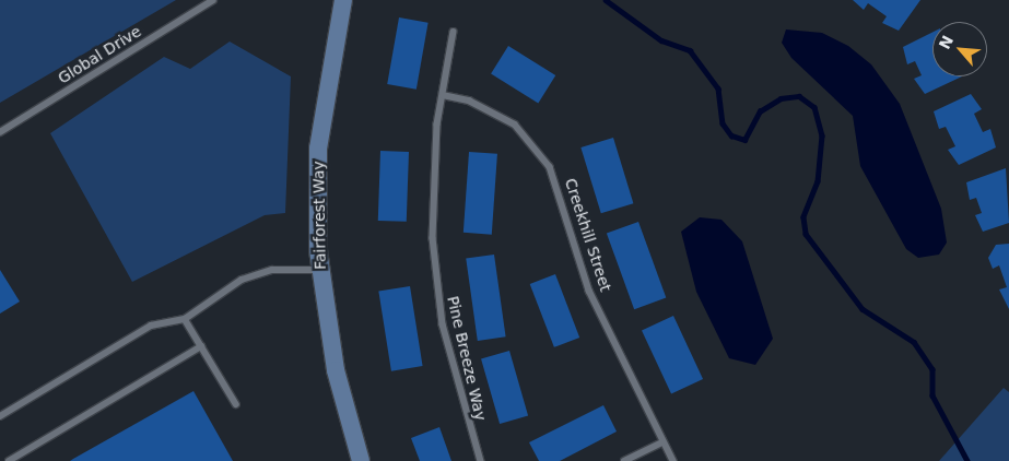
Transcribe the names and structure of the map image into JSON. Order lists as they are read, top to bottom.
{
  "streets": {
    "main road": ["Fairforest Way"],
    "lane": ["Global Drive", "Creekhill Street", "Pine Breeze Way"]
  },
  "crossings": [
    ["Creekhill Street", "Pine Breeze Way"]
  ],
  "north": "top left"
}
